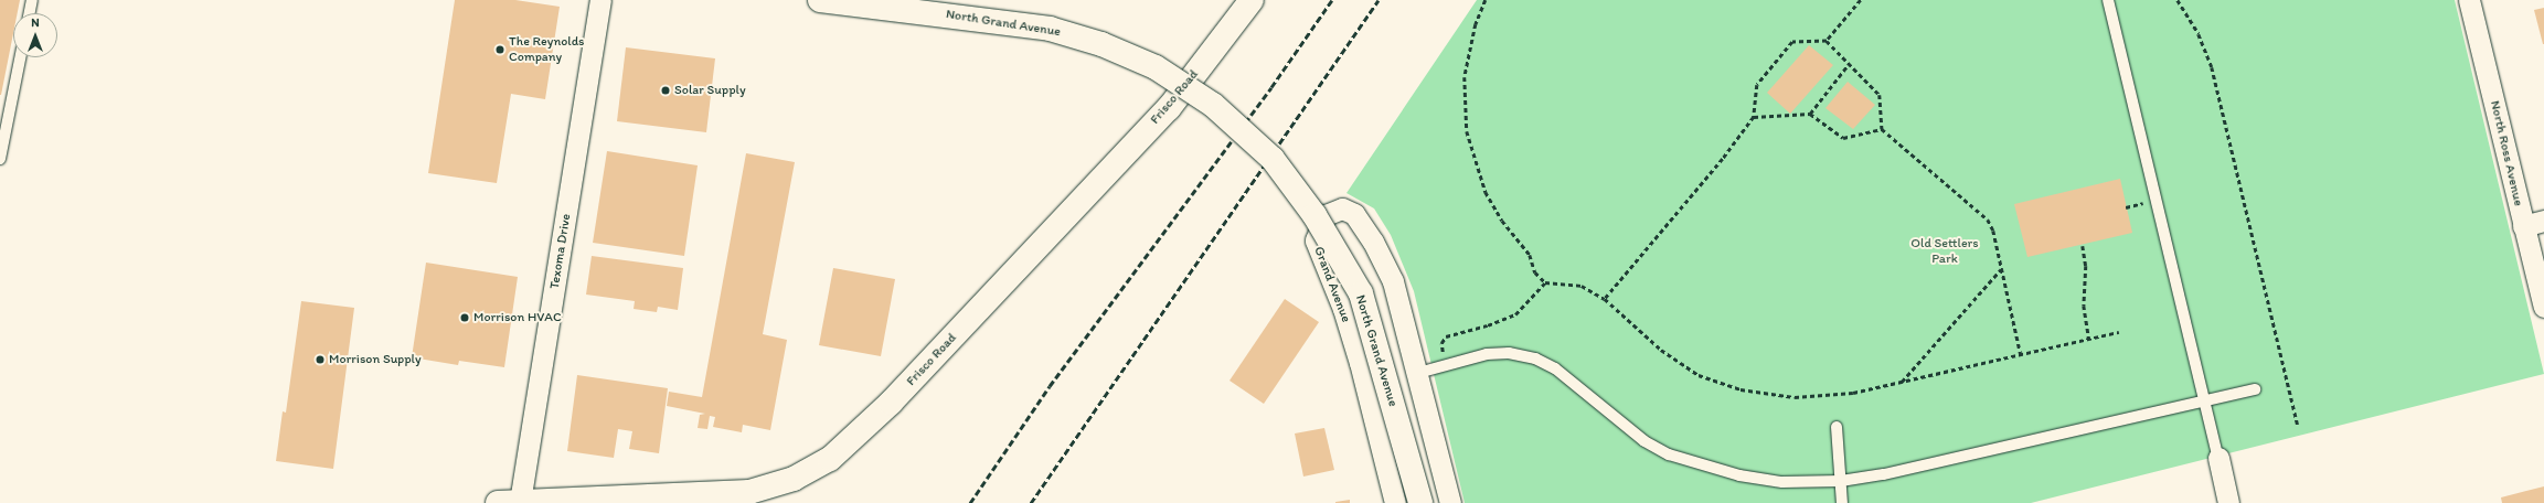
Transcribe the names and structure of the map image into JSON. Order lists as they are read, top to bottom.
{
  "streets": {
    "street": [
      "North Grand Avenue",
      "Frisco Road",
      "North Ross Avenue",
      "Texoma Drive",
      "Grand Avenue"
    ]
  },
  "crossings": [
    ["Frisco Road", "Texoma Drive"]
  ],
  "parks": ["Old Settlers Park"],
  "places": [
    "The Reynolds Company",
    "Solar Supply",
    "Morrison HVAC",
    "Morrison Supply"
  ],
  "north": "top"
}
